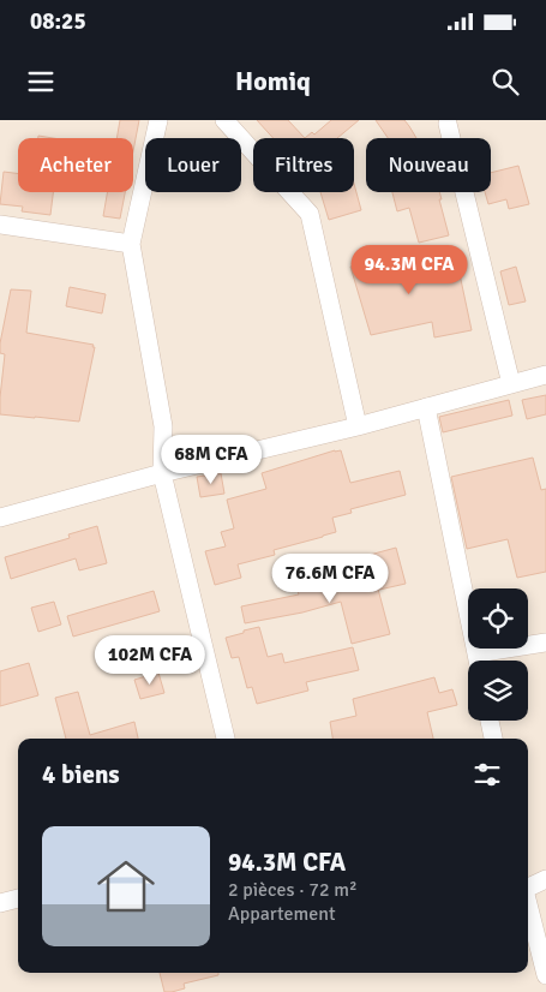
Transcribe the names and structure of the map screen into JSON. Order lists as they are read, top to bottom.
{
  "page": {
    "status": "08:25",
    "header": "Homiq",
    "chip": [
      "Acheter",
      "Louer",
      "Filtres",
      "Nouveau"
    ],
    "price": [
      "94.3M CFA",
      "68M CFA",
      "76.6M CFA",
      "102M CFA"
    ],
    "heading": "4 biens",
    "list": [
      {
        "name": "94.3M CFA",
        "note": "2 pièces · 72 m² · Appartement"
      }
    ]
  }
}
